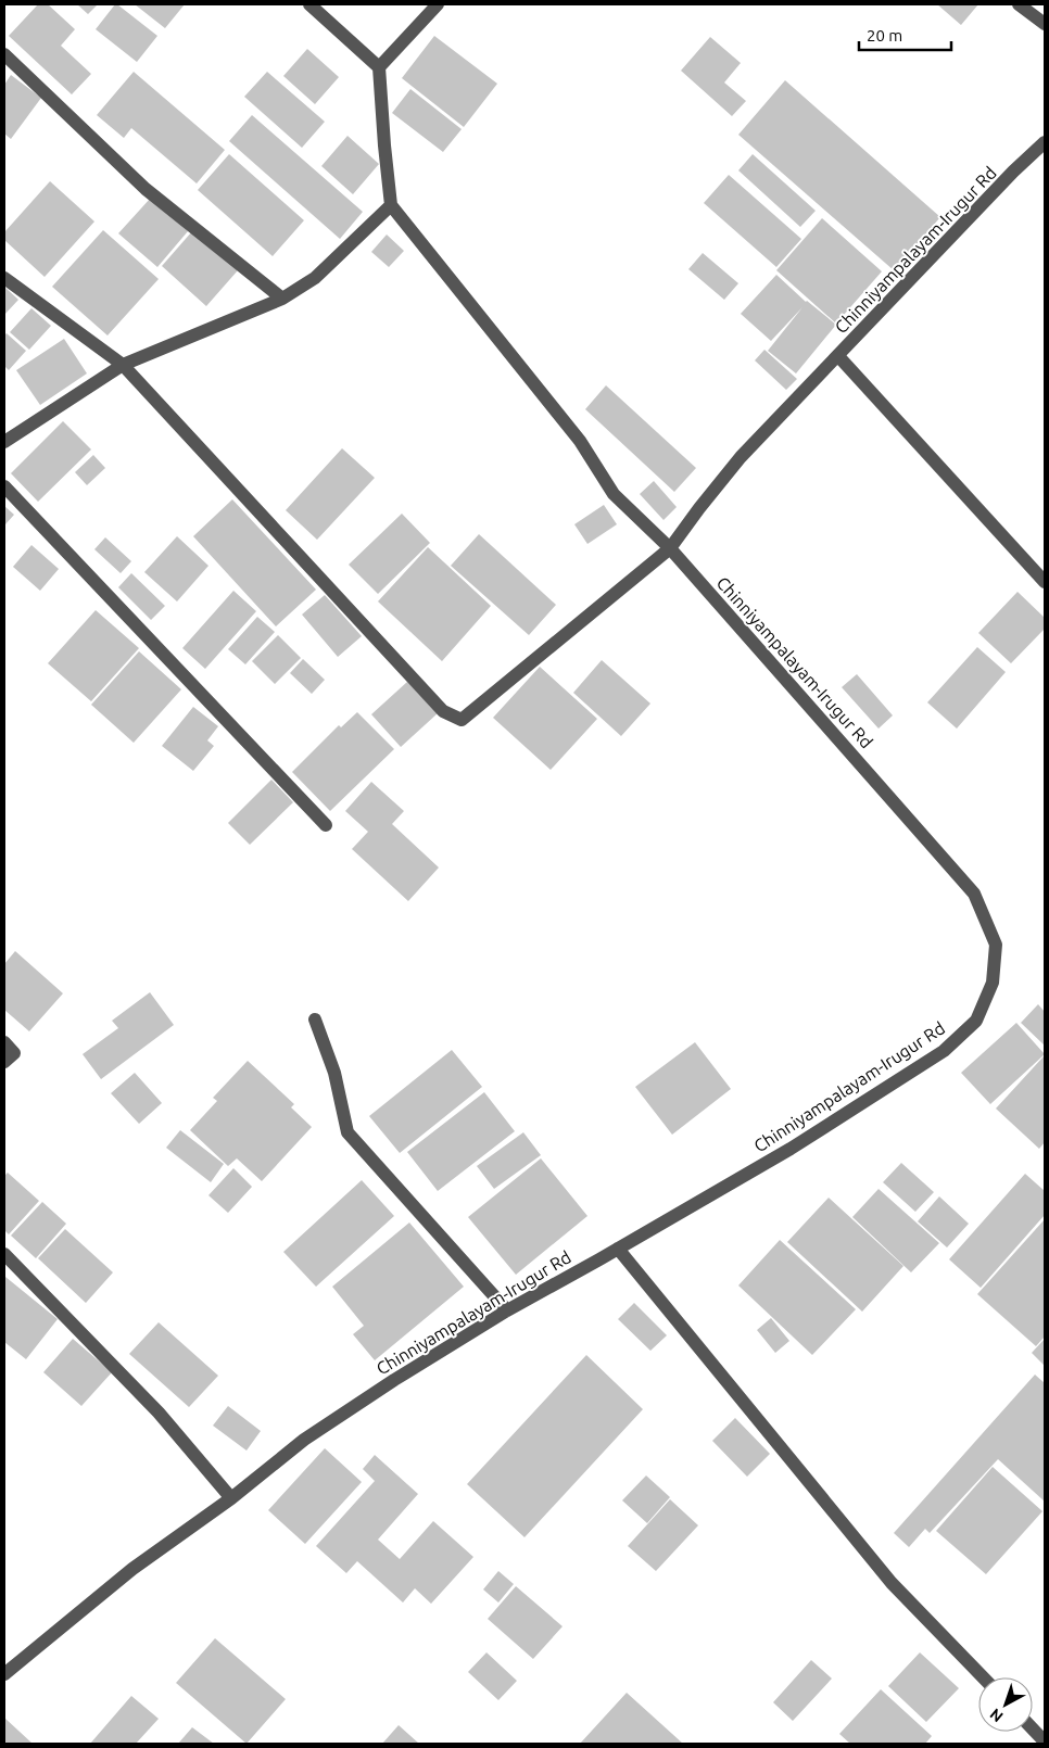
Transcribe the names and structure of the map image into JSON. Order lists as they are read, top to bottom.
{
  "streets": {
    "street": ["Chinniyampalayam-Irugur Rd"]
  },
  "scale_bar": "20 m",
  "north": "bottom left"
}
